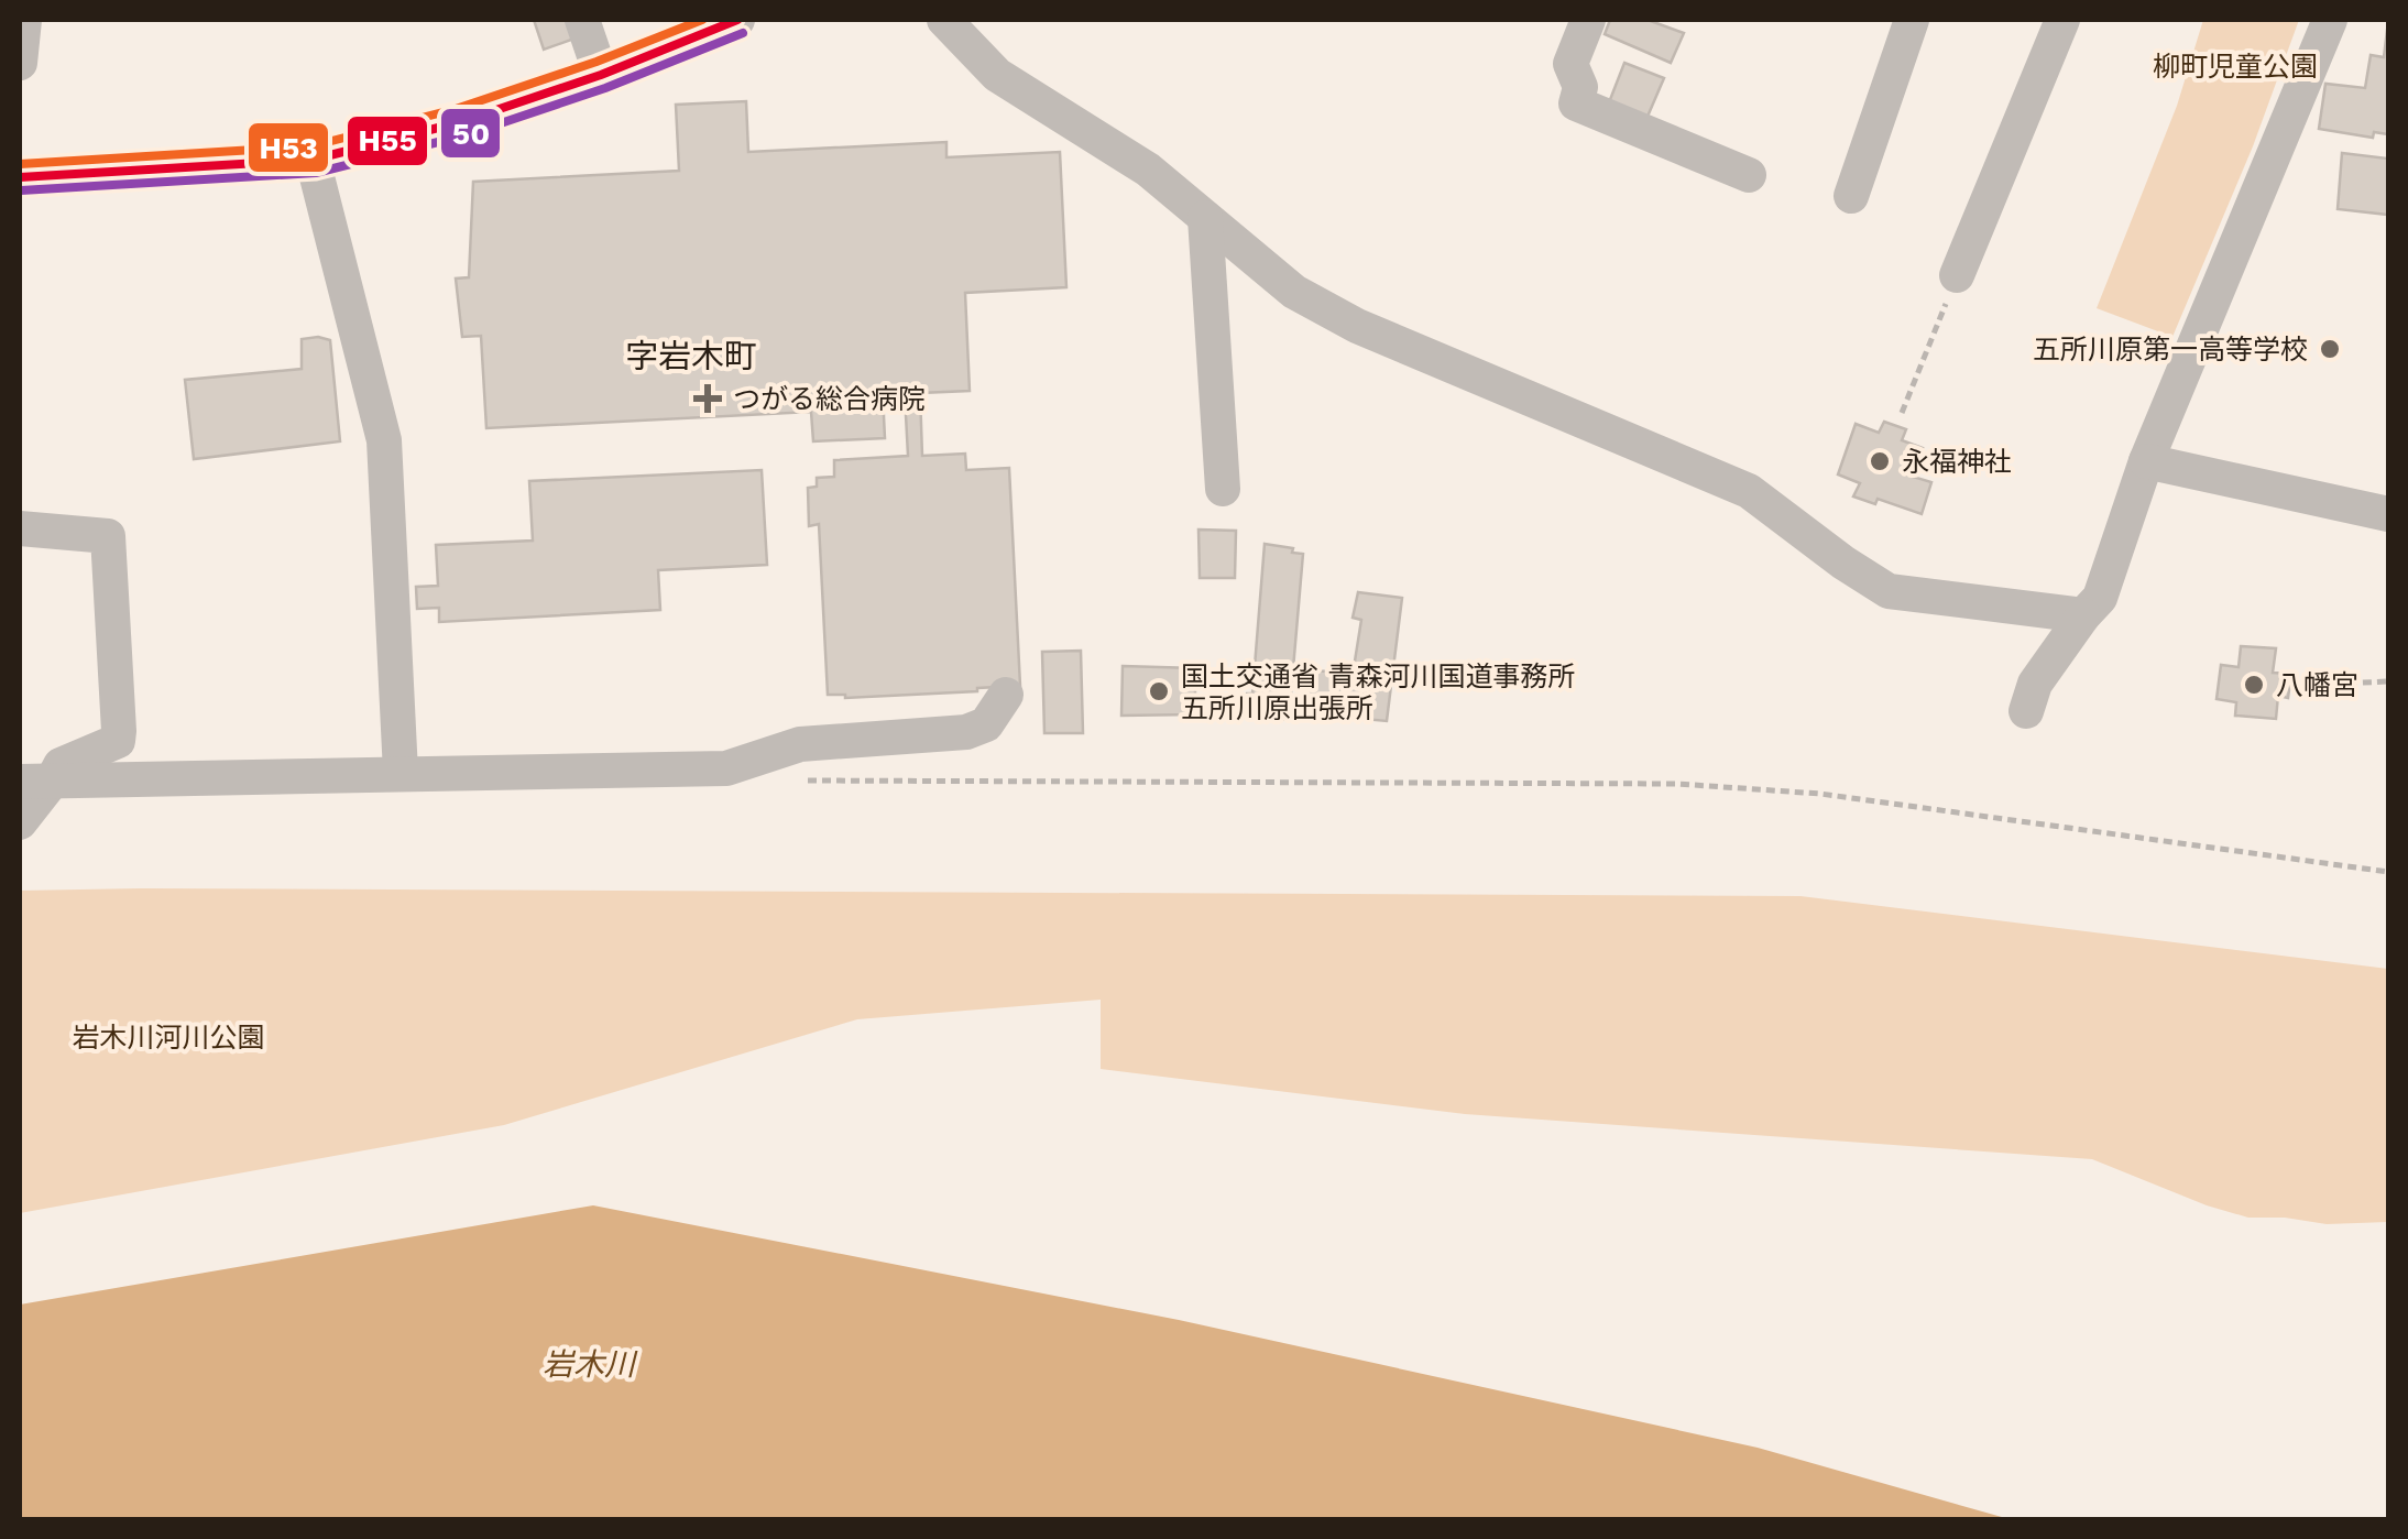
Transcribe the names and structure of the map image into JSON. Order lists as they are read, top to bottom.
{
  "districts": ["字岩木町"],
  "water": ["岩木川"],
  "parks": ["柳町児童公園", "岩木川河川公園"],
  "places": {
    "other": [
      "五所川原第一高等学校",
      "永福神社",
      "八幡宮",
      "国土交通省 青森河川国道事務所 五所川原出張所"
    ],
    "health": ["つがる総合病院"]
  },
  "lines": ["transit line H55", "transit line H53", "transit line 50"]
}
